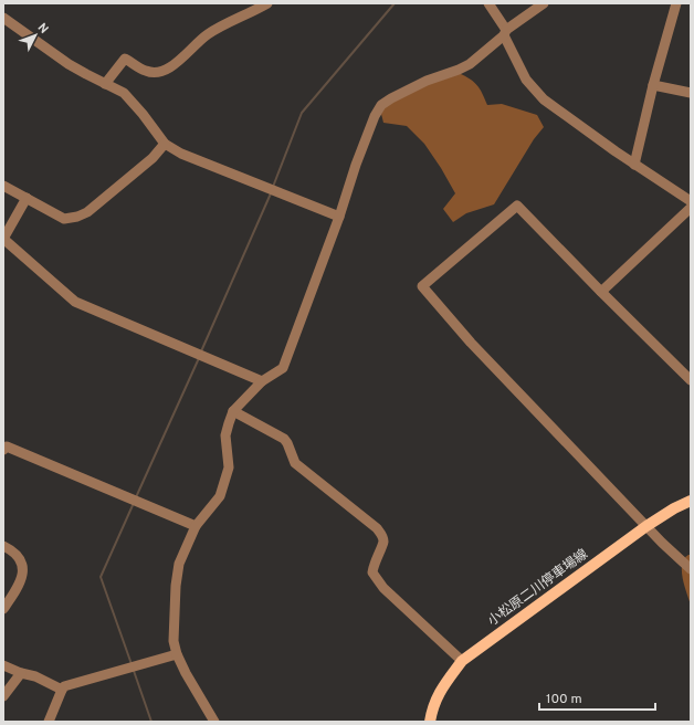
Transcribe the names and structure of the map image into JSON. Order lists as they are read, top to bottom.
{
  "streets": {
    "main road": ["小松原二川停車場線"]
  },
  "scale_bar": "100 m",
  "north": "top right"
}
